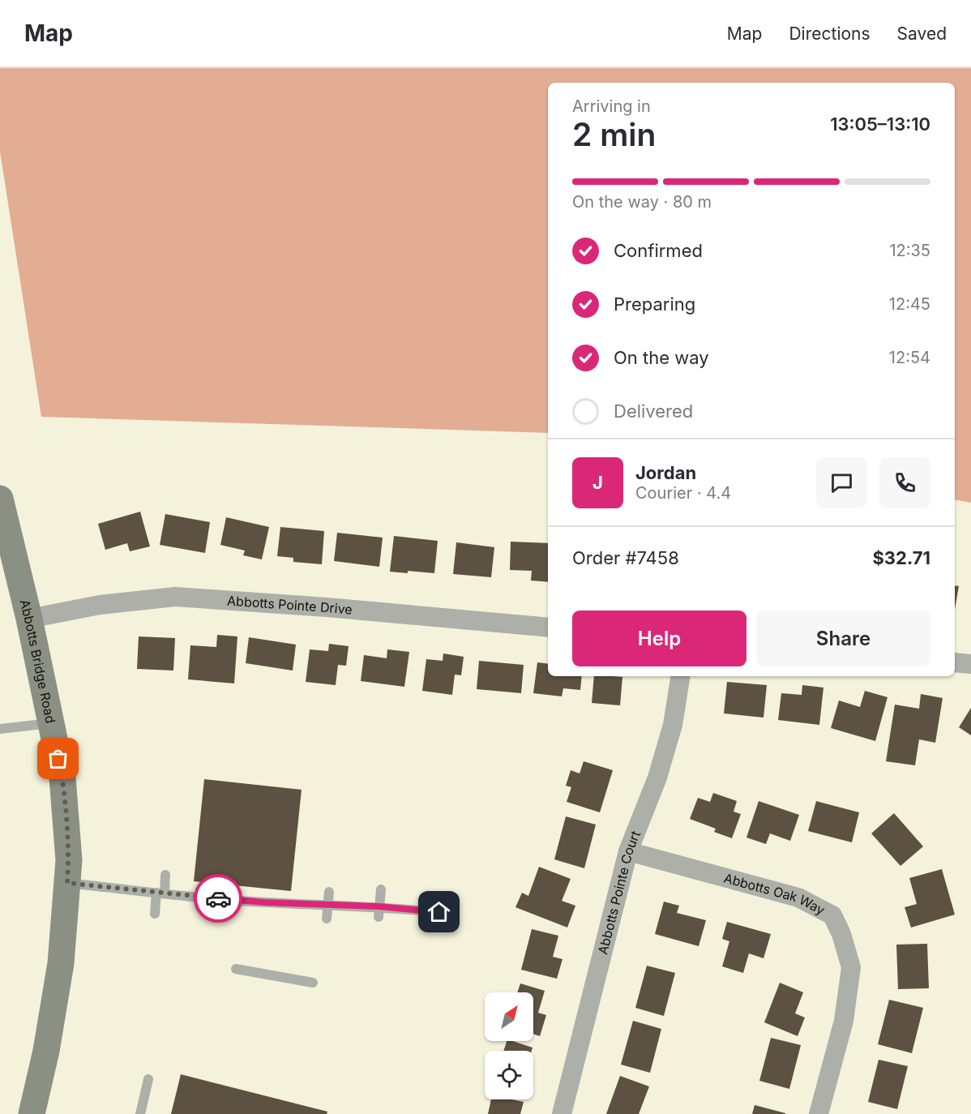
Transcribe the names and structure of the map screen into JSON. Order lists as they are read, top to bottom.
{
  "streets": {
    "main road": ["Abbotts Bridge Road"],
    "street": ["Abbotts Pointe Drive", "Abbotts Pointe Court", "Abbotts Oak Way"]
  },
  "crossings": [
    ["Abbotts Pointe Drive", "Abbotts Bridge Road"],
    ["Abbotts Pointe Court", "Abbotts Oak Way"]
  ],
  "north": "top right",
  "page": {
    "header": "Map",
    "nav": ["Map", "Directions", "Saved"],
    "heading": ["2 min", "Arriving in", "13:05–13:10"],
    "panel": [
      "Jordan",
      "Courier · 4.4",
      "Order #7458",
      "$32.71"
    ],
    "bar": "On the way · 80 m",
    "list": [
      ["Confirmed", "12:35"],
      ["Preparing", "12:45"],
      ["On the way", "12:54"],
      "Delivered"
    ],
    "round": "J",
    "buttons": ["Help", "Share"]
  }
}
